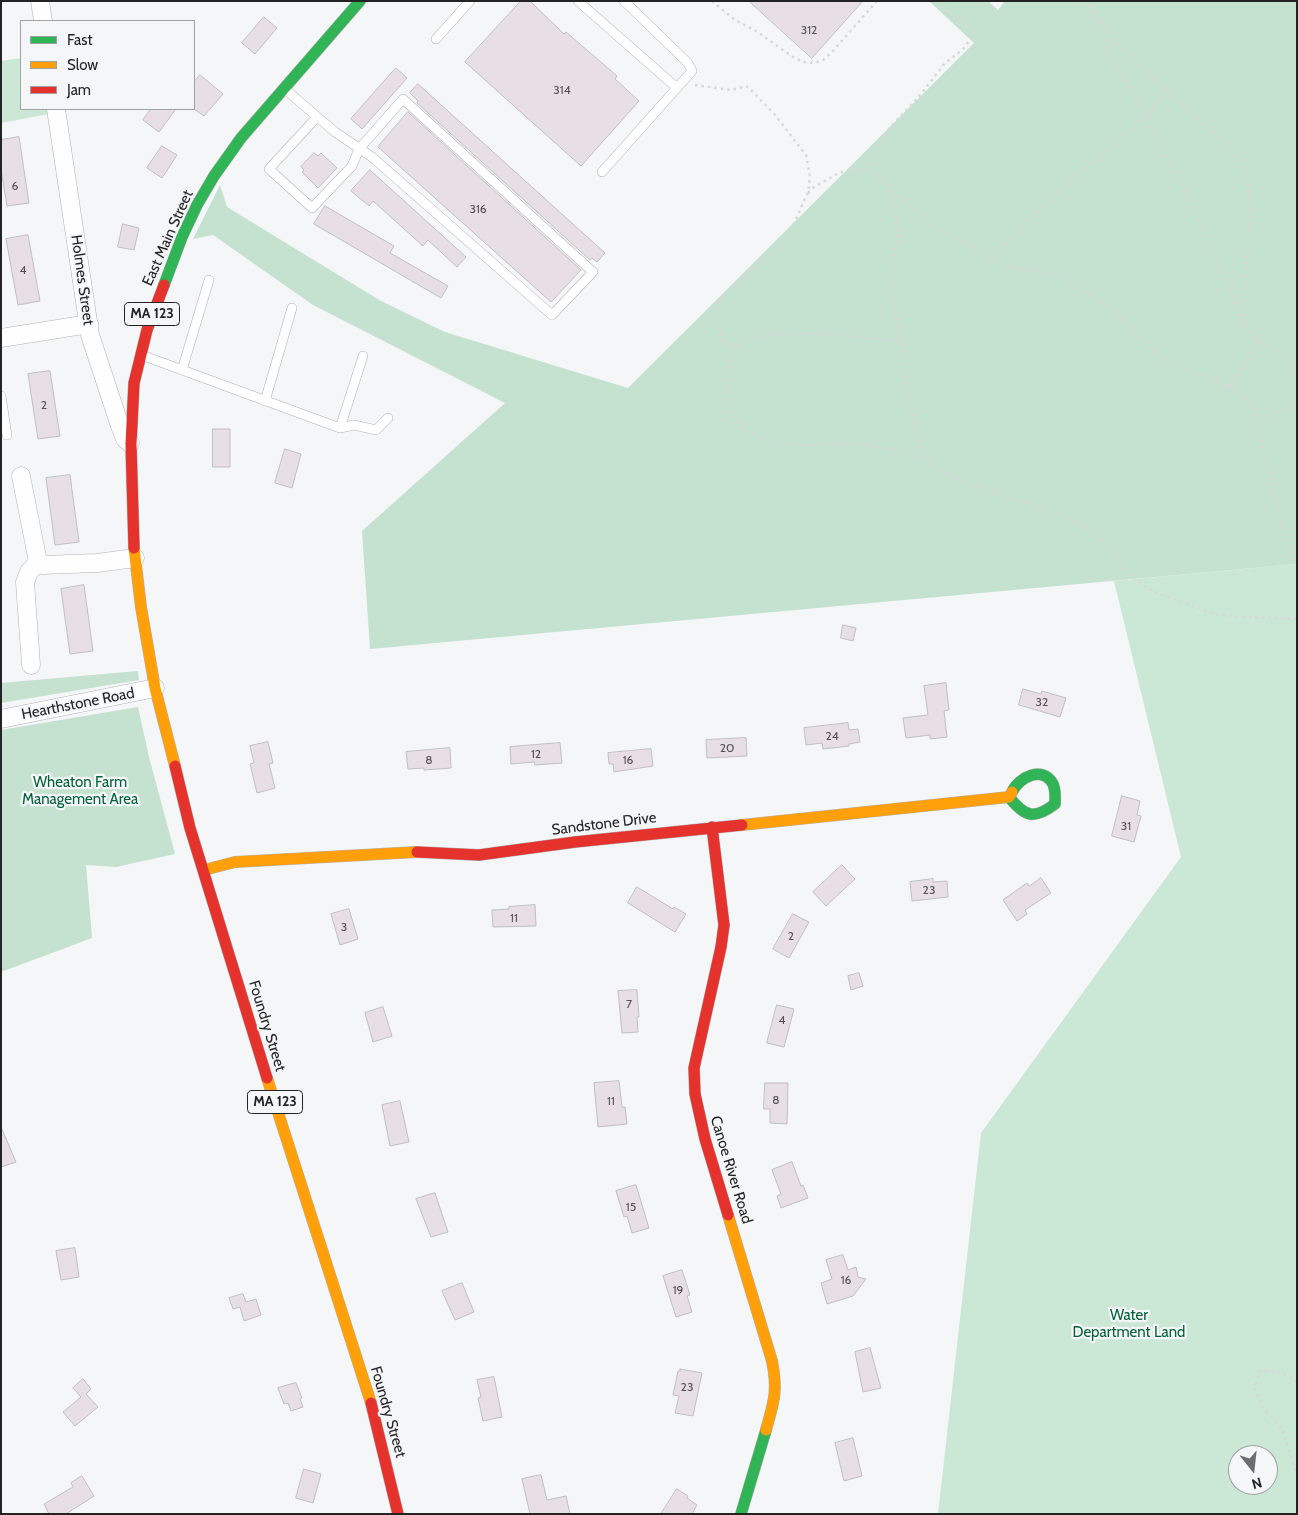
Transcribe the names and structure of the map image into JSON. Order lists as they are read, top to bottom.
{
  "streets": {
    "main road": [
      "East Main Street",
      "MA 123",
      "Sandstone Drive",
      "Foundry Street",
      "Canoe River Road"
    ],
    "street": ["Holmes Street", "Hearthstone Road"]
  },
  "crossings": [
    ["East Main Street", "Holmes Street"],
    ["East Main Street", "Hearthstone Road"],
    ["East Main Street", "Foundry Street"],
    ["Hearthstone Road", "Foundry Street"],
    ["Sandstone Drive", "Foundry Street"],
    ["Sandstone Drive", "Canoe River Road"]
  ],
  "parks": ["Wheaton Farm Management Area", "Water Department Land"],
  "house_numbers": [
    "312",
    "314",
    "6",
    "316",
    "4",
    "2",
    "32",
    "24",
    "20",
    "12",
    "8",
    "16",
    "31",
    "23",
    "11",
    "3",
    "2",
    "7",
    "4",
    "8",
    "11",
    "15",
    "16",
    "19",
    "23"
  ],
  "legend": ["Fast", "Slow", "Jam"],
  "north": "bottom"
}
